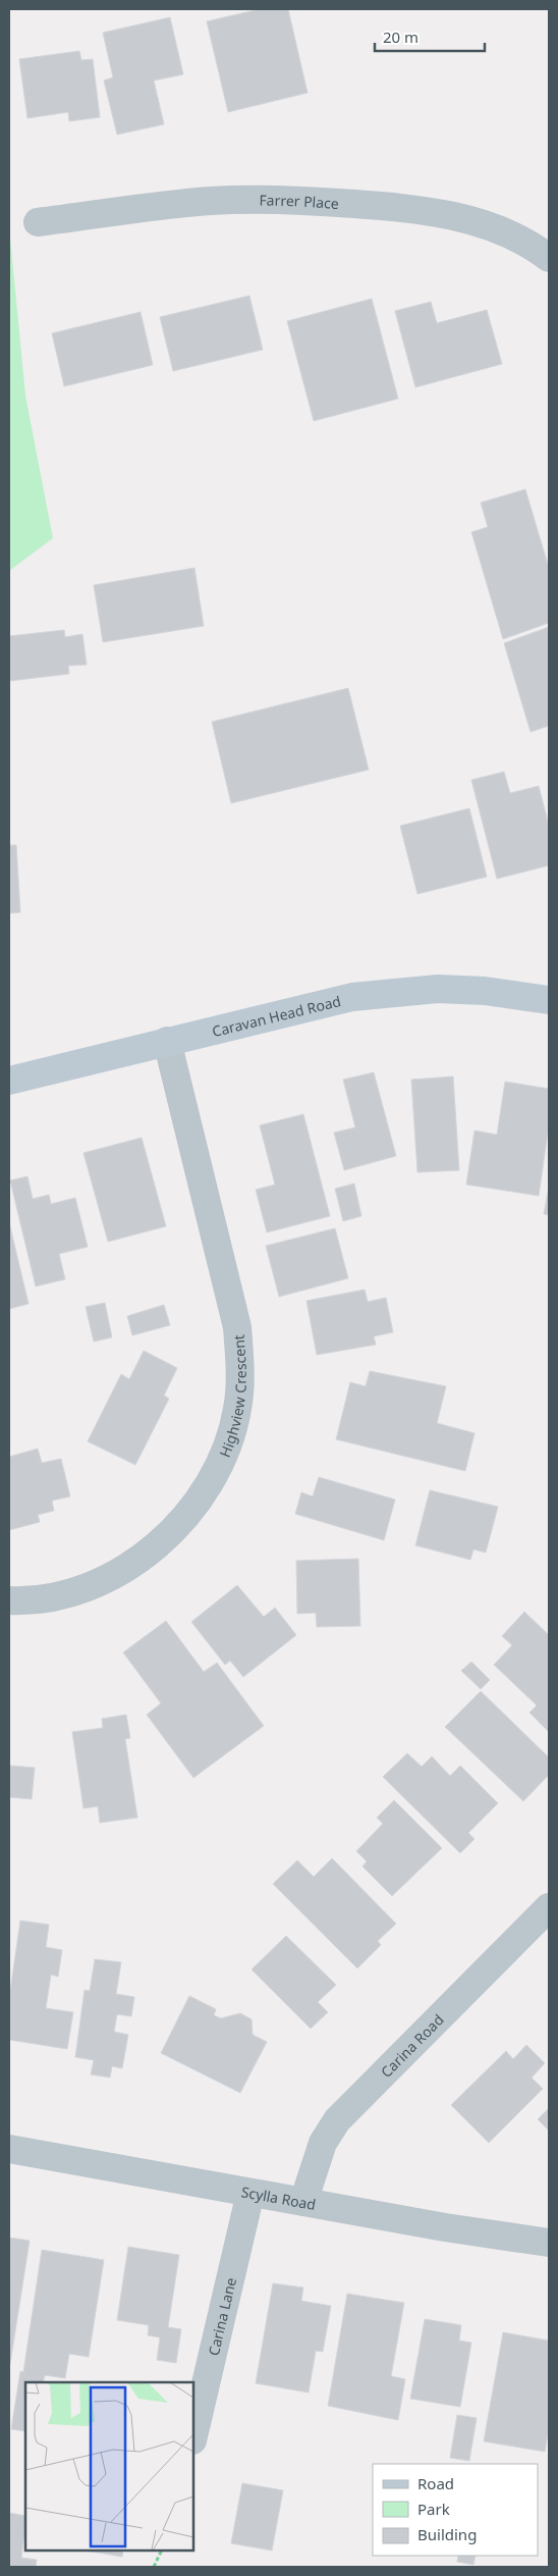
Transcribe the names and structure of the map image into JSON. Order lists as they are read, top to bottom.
{
  "streets": {
    "street": [
      "Farrer Place",
      "Caravan Head Road",
      "Highview Crescent",
      "Carina Road",
      "Scylla Road",
      "Carina Lane"
    ]
  },
  "crossings": [
    ["Caravan Head Road", "Highview Crescent"],
    ["Carina Road", "Scylla Road"],
    ["Scylla Road", "Carina Lane"]
  ],
  "legend": ["Road", "Park", "Building"],
  "scale_bar": "20 m"
}
